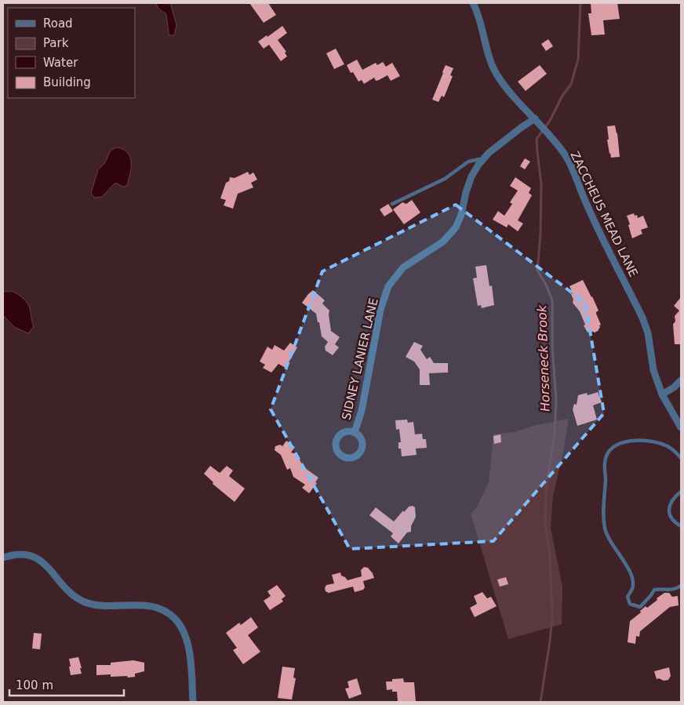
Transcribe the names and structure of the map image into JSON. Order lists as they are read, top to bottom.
{
  "streets": {
    "street": ["ZACCHEUS MEAD LANE", "SIDNEY LANIER LANE"]
  },
  "crossings": [
    ["ZACCHEUS MEAD LANE", "SIDNEY LANIER LANE"]
  ],
  "water": ["Horseneck Brook"],
  "legend": [
    "Road",
    "Park",
    "Water",
    "Building"
  ],
  "scale_bar": "100 m"
}
